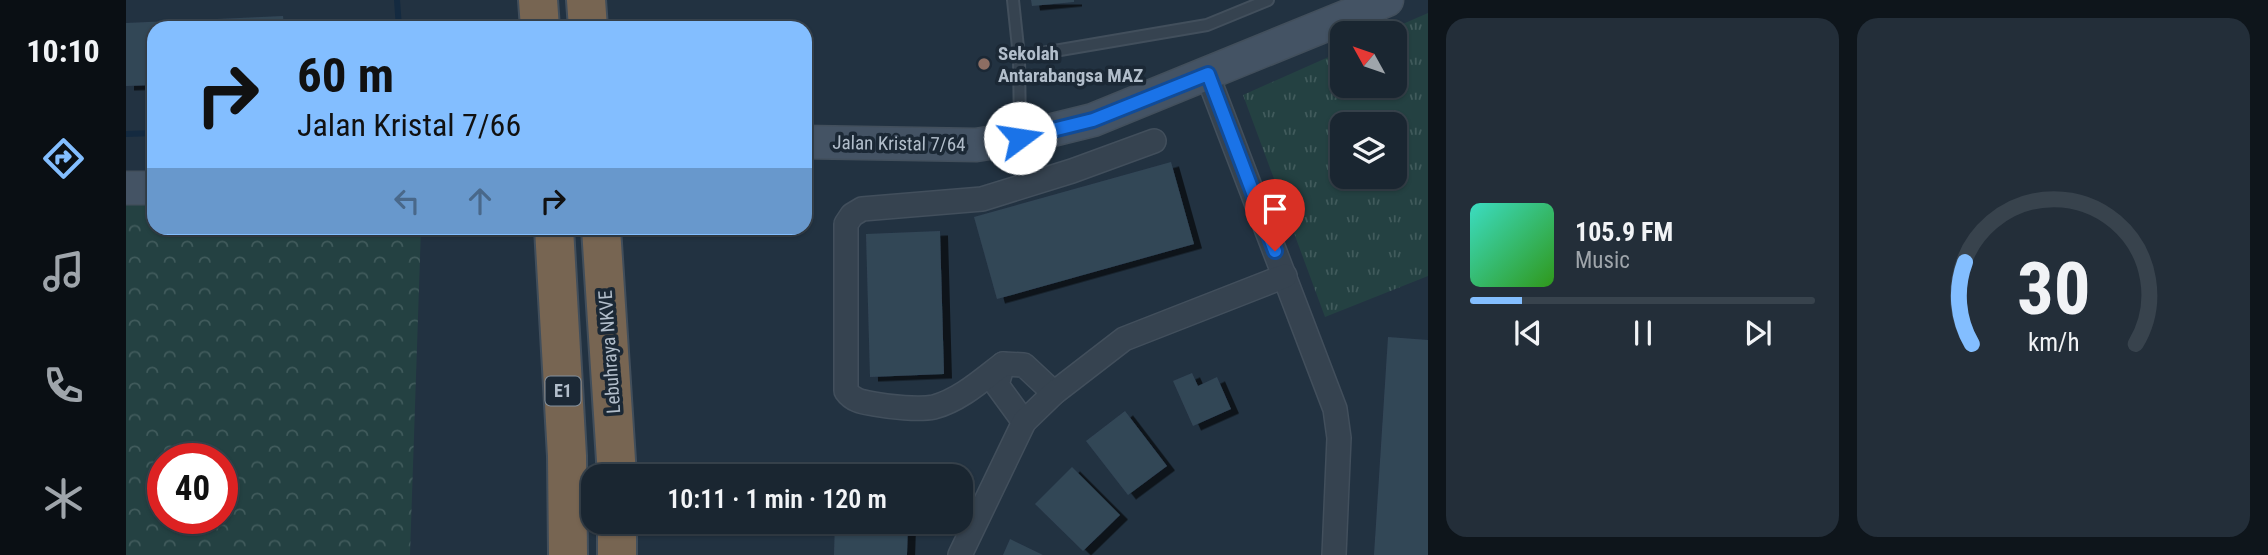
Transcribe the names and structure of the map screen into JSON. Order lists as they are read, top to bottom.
{
  "streets": {
    "highway": ["Lebuhraya NKVE", "E1"],
    "street": ["Jalan Kristal 7/64"]
  },
  "places": ["Sekolah Antarabangsa MAZ"],
  "north": "top left",
  "page": {
    "tabs": "10:10",
    "turn": ["60 m", "Jalan Kristal 7/66"],
    "song": ["105.9 FM", "Music"],
    "limit": "40",
    "trip": "10:11 · 1 min · 120 m",
    "gauge": ["30", "km/h"]
  }
}
